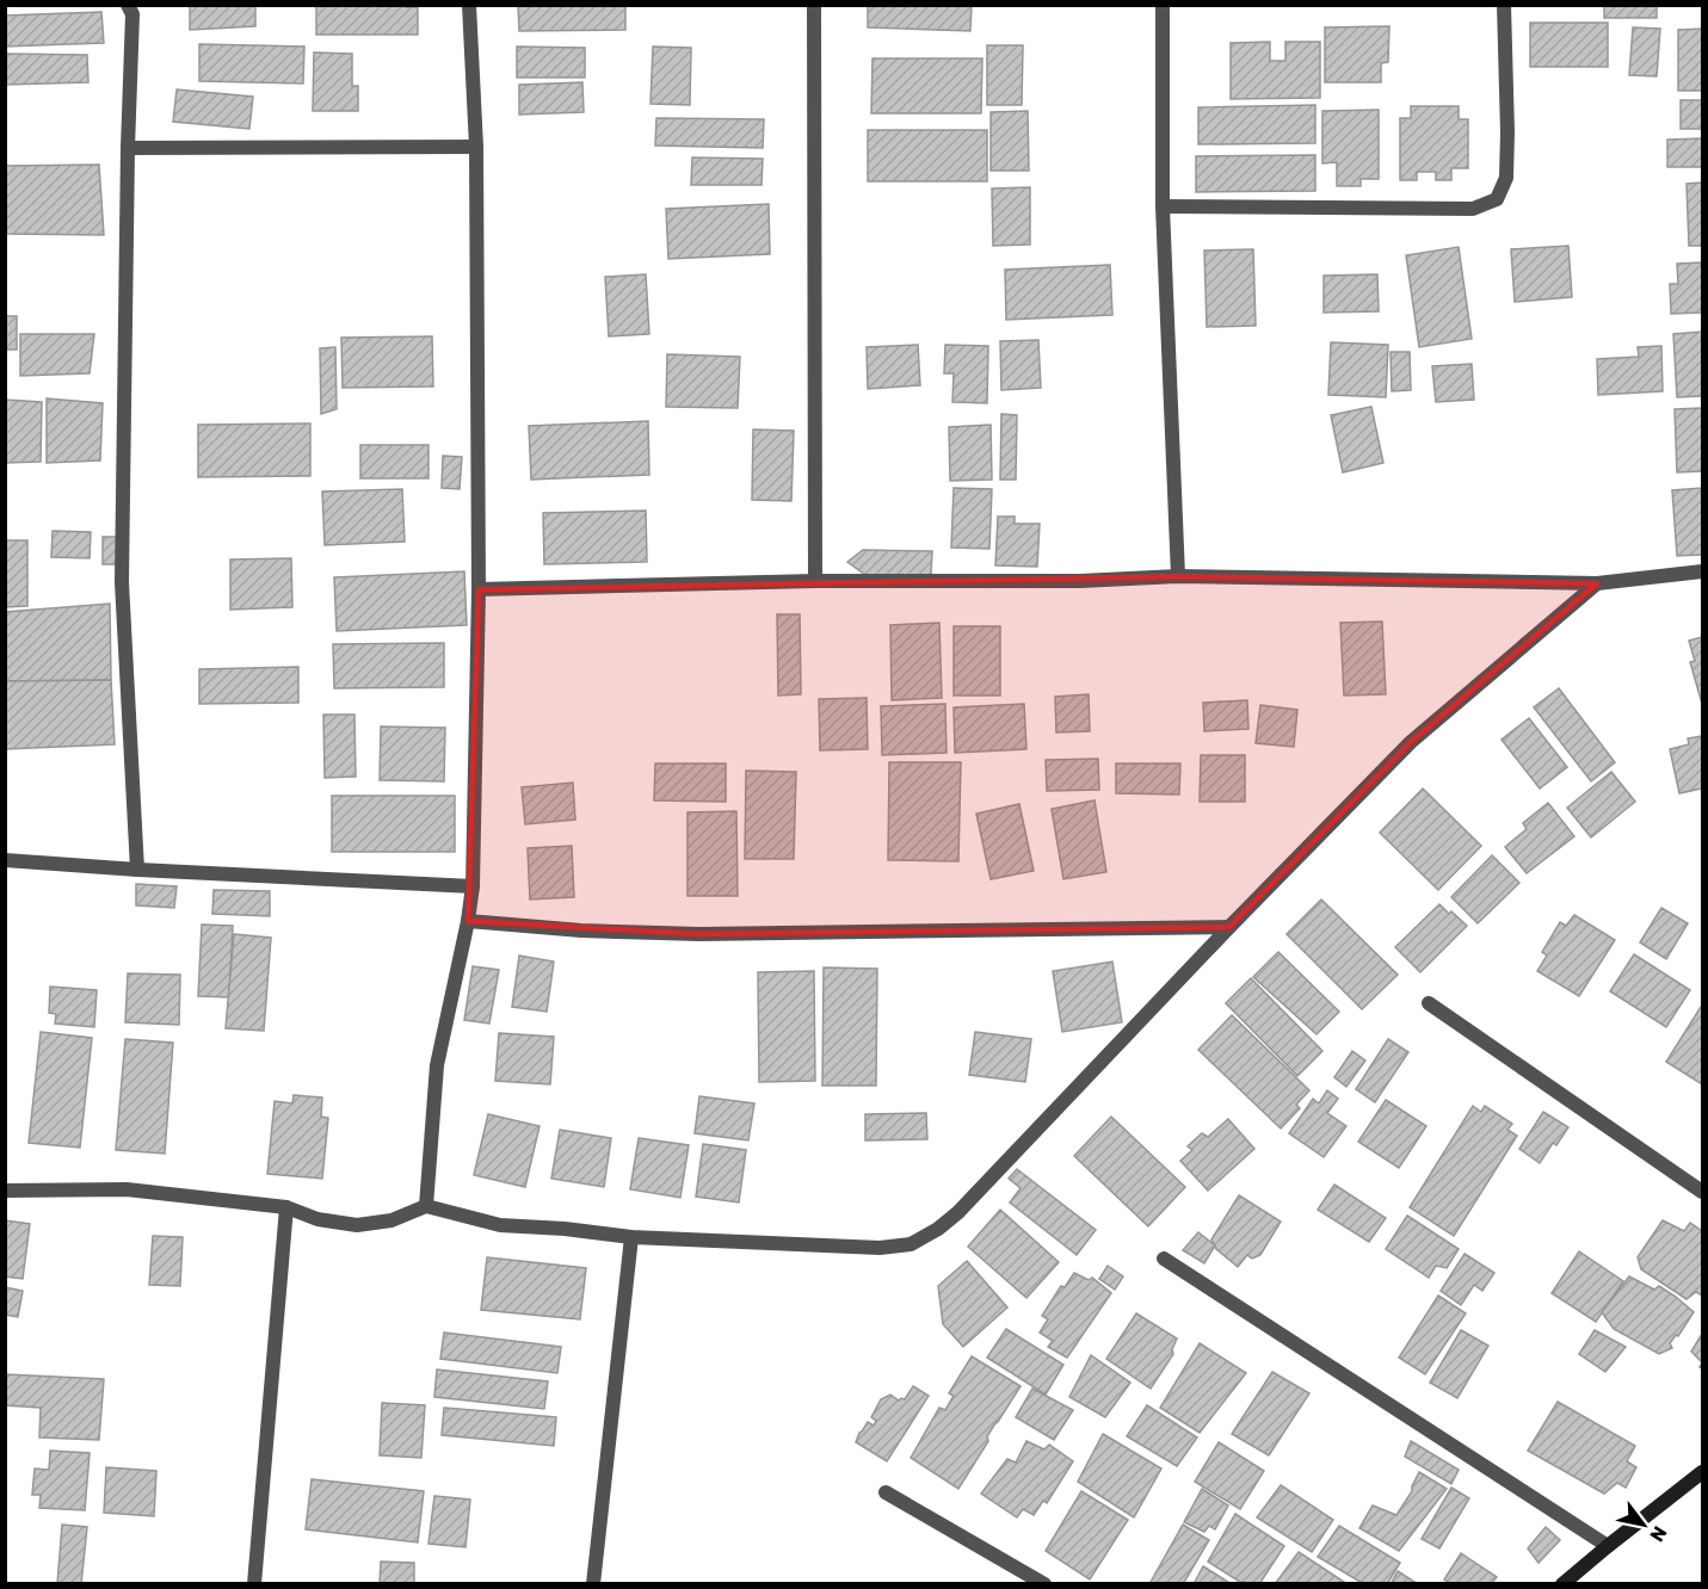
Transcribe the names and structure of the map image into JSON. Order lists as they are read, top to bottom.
{
  "north": "bottom right"
}
